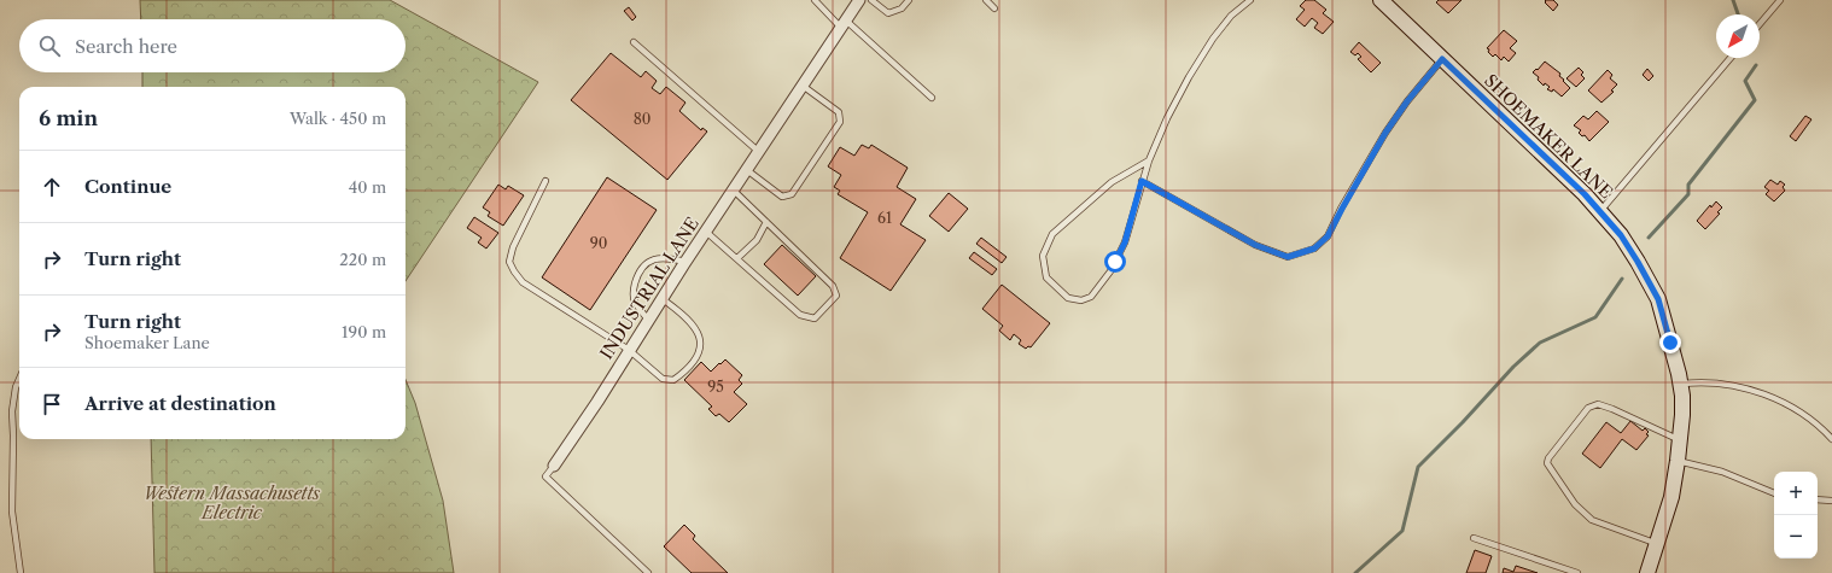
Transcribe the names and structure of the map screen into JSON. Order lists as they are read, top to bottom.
{
  "streets": {
    "street": ["SHOEMAKER LANE", "INDUSTRIAL LANE"]
  },
  "parks": ["Western Massachusetts Electric"],
  "house_numbers": [
    "80",
    "61",
    "90",
    "95"
  ],
  "north": "bottom left",
  "page": {
    "search": "Search here",
    "heading": ["6 min", "Walk · 450 m"],
    "list": [
      ["Continue", "40 m"],
      ["Turn right", "220 m"],
      ["Turn right", "Shoemaker Lane", "190 m"],
      "Arrive at destination"
    ],
    "map_buttons": ["+", "−"]
  }
}
